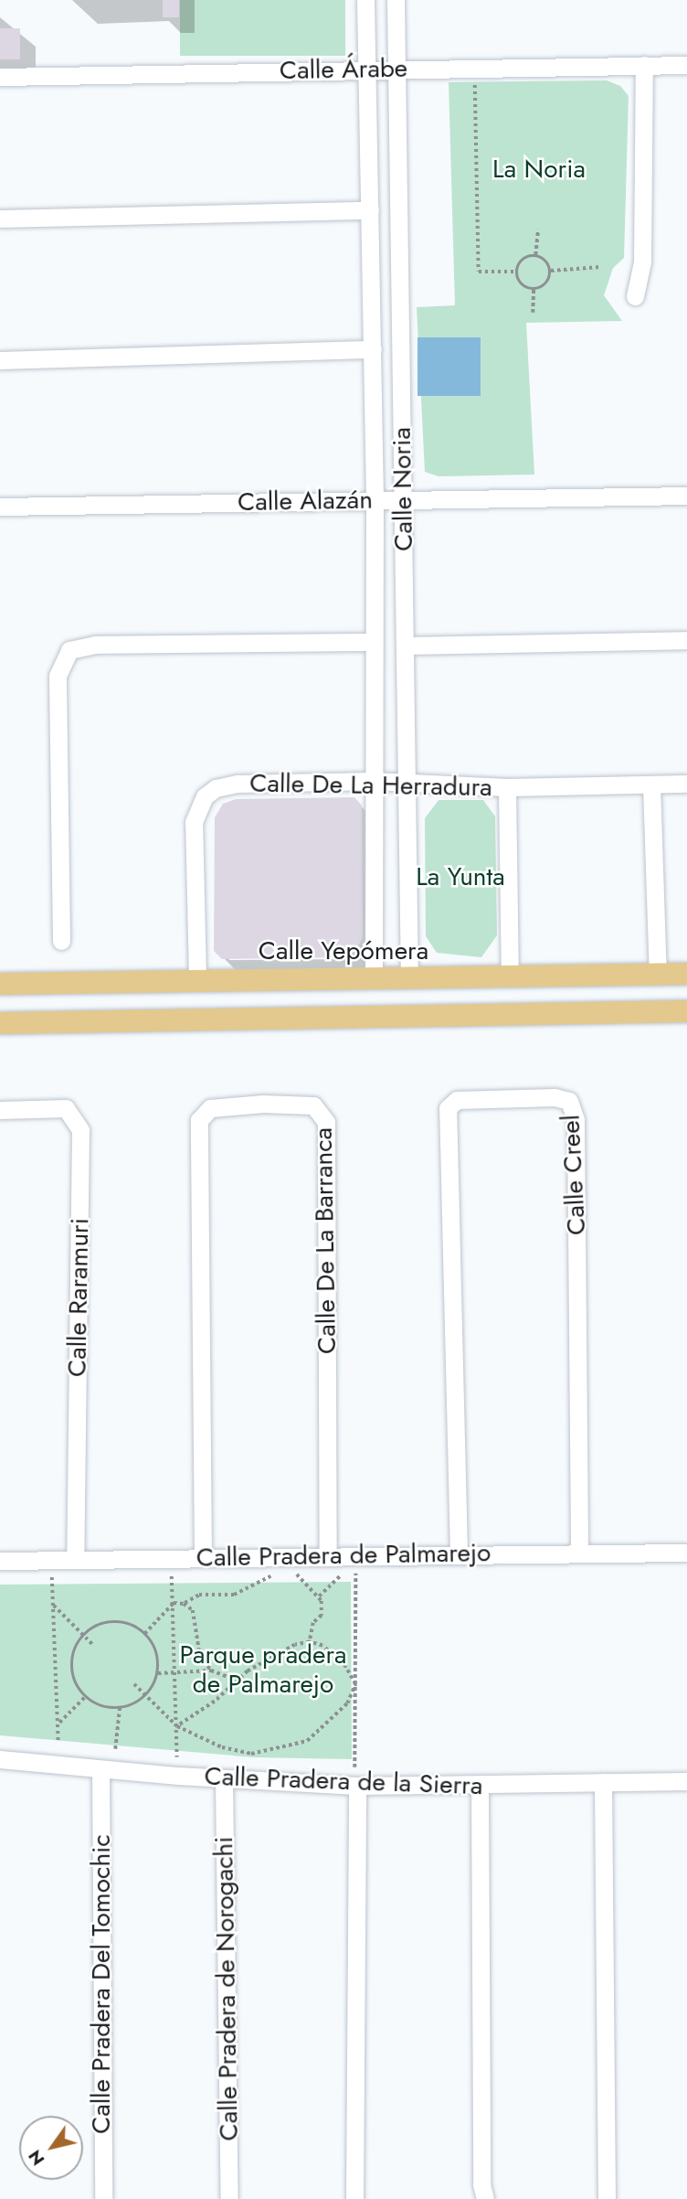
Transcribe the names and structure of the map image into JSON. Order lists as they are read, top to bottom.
{
  "streets": {
    "main road": ["Calle Yepómera"],
    "street": [
      "Calle Árabe",
      "Calle Noria",
      "Calle Alazán",
      "Calle De La Herradura",
      "Calle Creel",
      "Calle De La Barranca",
      "Calle Raramuri",
      "Calle Pradera de Palmarejo",
      "Calle Pradera de la Sierra",
      "Calle Pradera Del Tomochic",
      "Calle Pradera de Norogachi"
    ]
  },
  "crossings": [
    ["Calle Árabe", "Calle Noria"],
    ["Calle Noria", "Calle Alazán"],
    ["Calle Noria", "Calle De La Herradura"],
    ["Calle Noria", "Calle Yepómera"],
    ["Calle De La Herradura", "Calle Yepómera"],
    ["Calle Creel", "Calle Pradera de Palmarejo"],
    ["Calle De La Barranca", "Calle Pradera de Palmarejo"],
    ["Calle Raramuri", "Calle Pradera de Palmarejo"],
    ["Calle Pradera de la Sierra", "Calle Pradera Del Tomochic"],
    ["Calle Pradera de la Sierra", "Calle Pradera de Norogachi"]
  ],
  "parks": ["La Noria", "La Yunta", "Parque pradera de Palmarejo"],
  "north": "bottom left"
}
